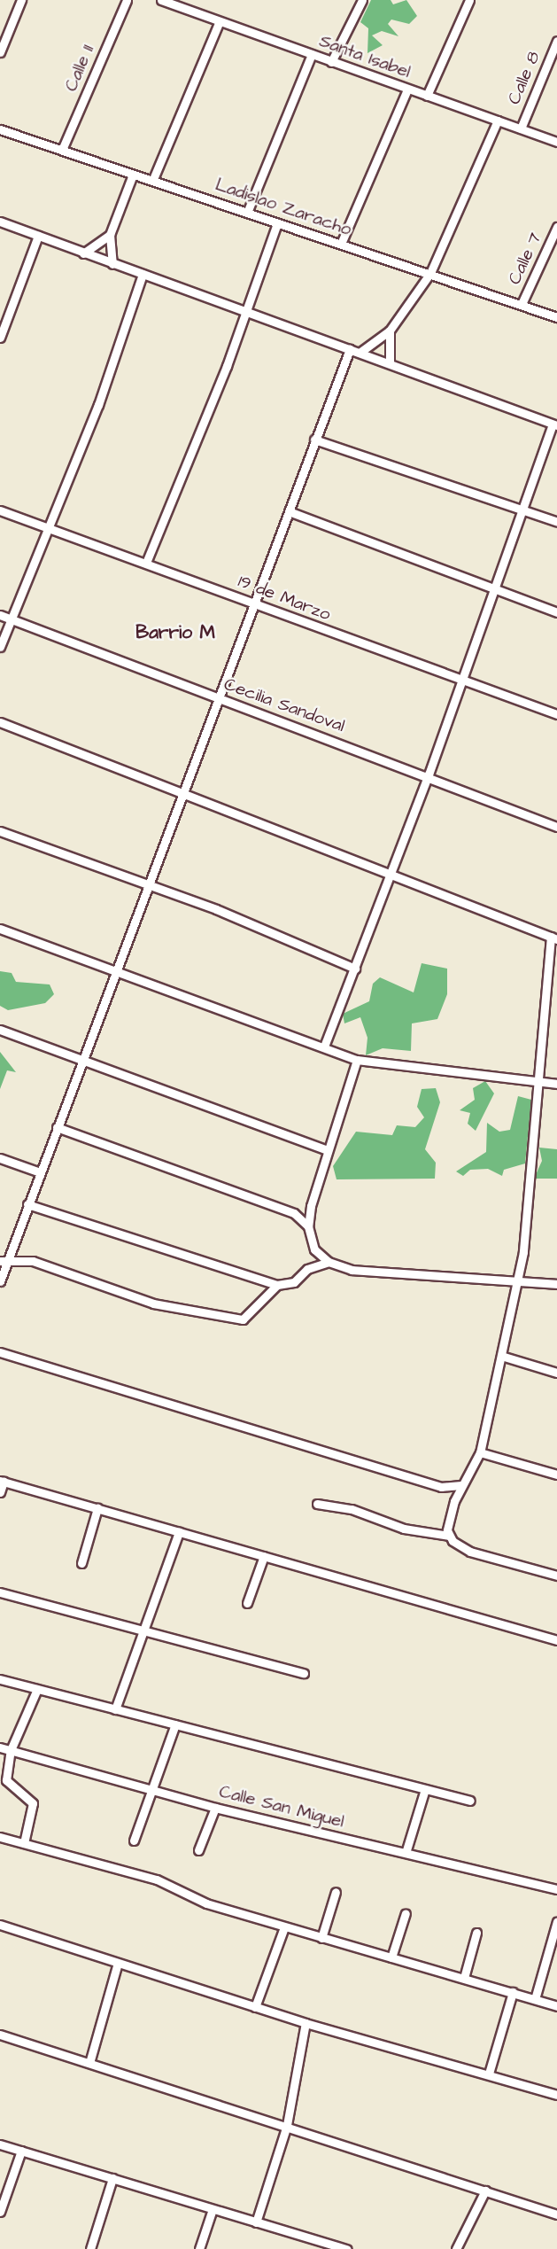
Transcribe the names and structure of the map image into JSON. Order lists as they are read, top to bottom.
{
  "streets": {
    "street": [
      "Santa Isabel",
      "Calle 11",
      "Calle 8",
      "Ladislao Zaracho",
      "Calle 7",
      "19 de Marzo",
      "Cecilia Sandoval",
      "Calle San Miguel"
    ]
  },
  "crossings": [
    ["Santa Isabel", "Calle 8"],
    ["Calle 11", "Ladislao Zaracho"],
    ["Ladislao Zaracho", "Calle 7"]
  ],
  "districts": ["Barrio M"]
}
